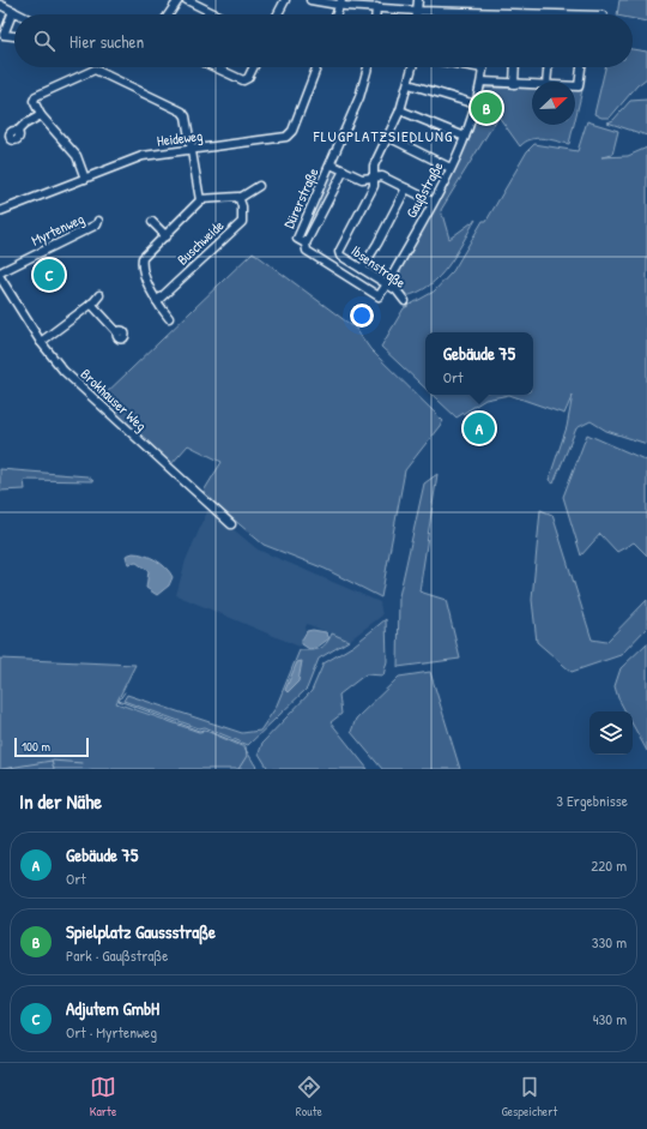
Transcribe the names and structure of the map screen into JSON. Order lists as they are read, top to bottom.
{
  "streets": {
    "street": [
      "Heideweg",
      "Gaußstraße",
      "Dürerstraße",
      "Myrtenweg",
      "Buschweide",
      "Ibsenstraße",
      "Brokhauser Weg"
    ]
  },
  "crossings": [
    ["Gaußstraße", "Dürerstraße"],
    ["Gaußstraße", "Ibsenstraße"]
  ],
  "districts": ["FLUGPLATZSIEDLUNG"],
  "scale_bar": "100 m",
  "north": "top right",
  "page": {
    "search": "Hier suchen",
    "pins": ["B", "C", "A"],
    "popup": ["Gebäude 75", "Ort"],
    "scale": "100 m",
    "heading": ["In der Nähe", "3 Ergebnisse"],
    "list": [
      {
        "mark": "A",
        "name": "Gebäude 75",
        "note": "Ort",
        "value": "220 m"
      },
      {
        "mark": "B",
        "name": "Spielplatz Gaussstraße",
        "note": "Park · Gaußstraße",
        "value": "330 m"
      },
      {
        "mark": "C",
        "name": "Adjutem GmbH",
        "note": "Ort · Myrtenweg",
        "value": "430 m"
      }
    ],
    "nav": ["Karte", "Route", "Gespeichert"]
  }
}
